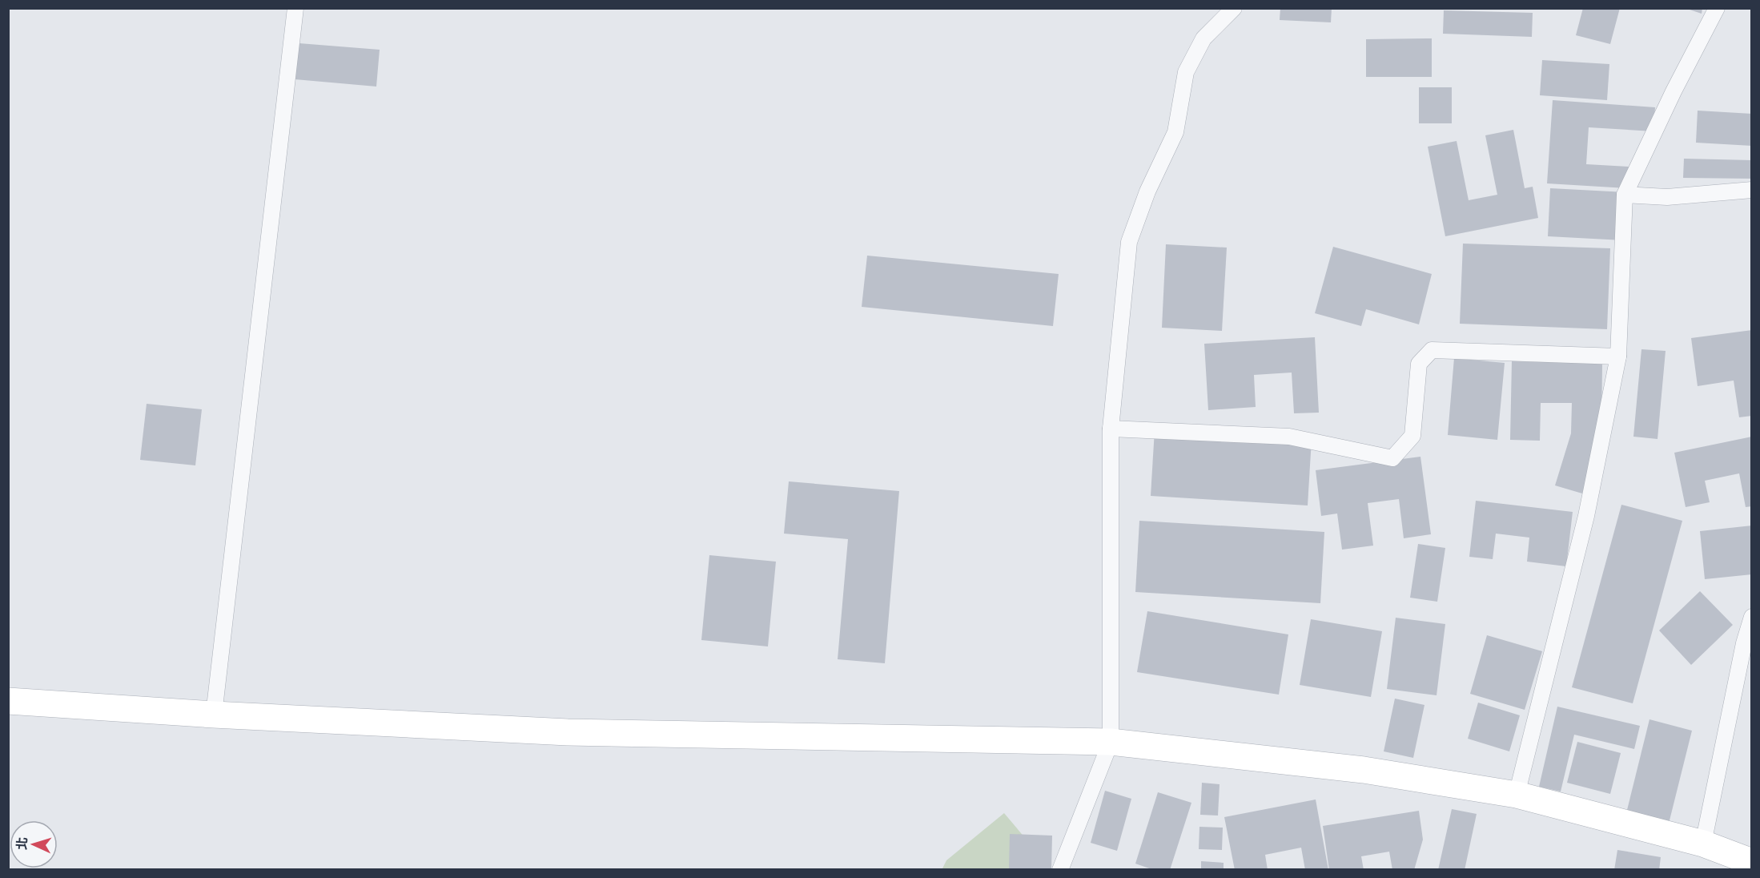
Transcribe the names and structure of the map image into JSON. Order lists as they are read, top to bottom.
{
  "north": "left"
}
